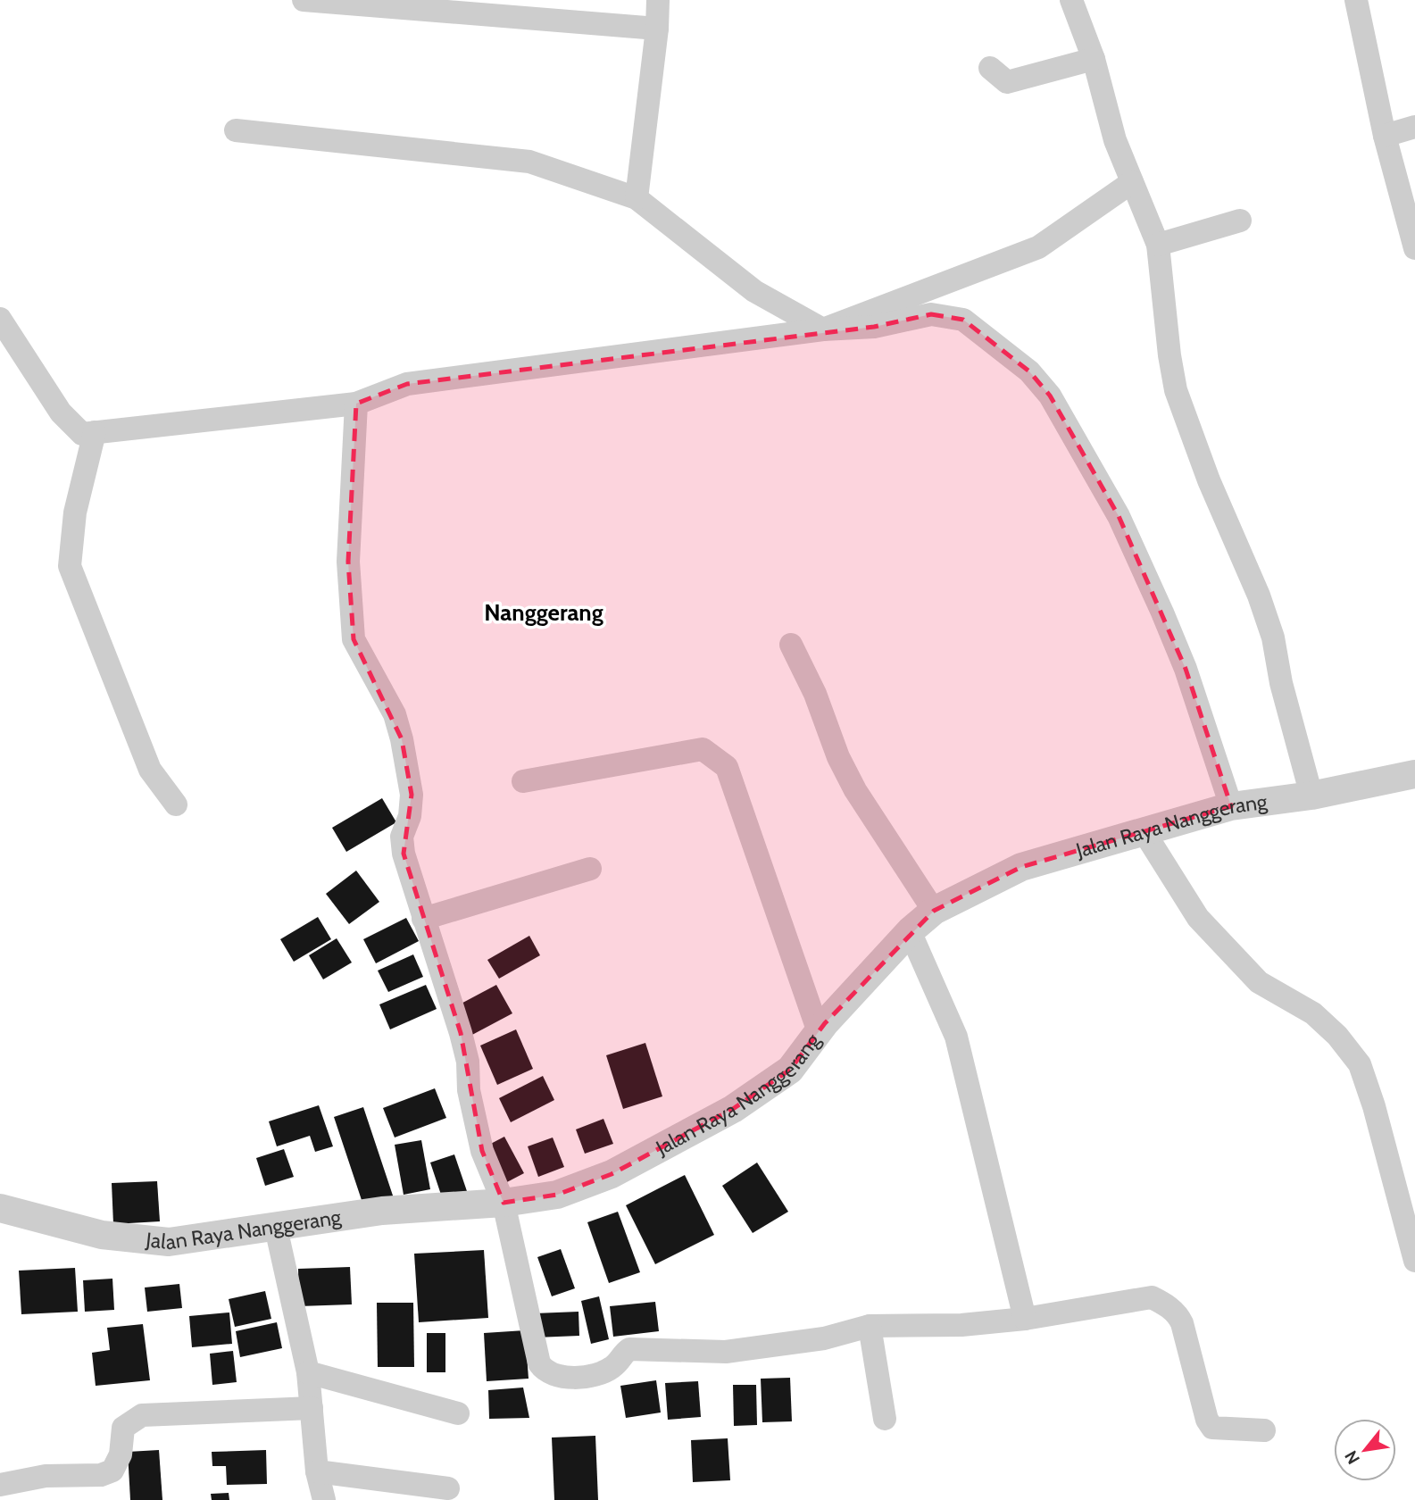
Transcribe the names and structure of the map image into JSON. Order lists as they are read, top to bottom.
{
  "streets": {
    "street": ["Jalan Raya Nanggerang"]
  },
  "districts": ["Nanggerang"],
  "north": "bottom left"
}
